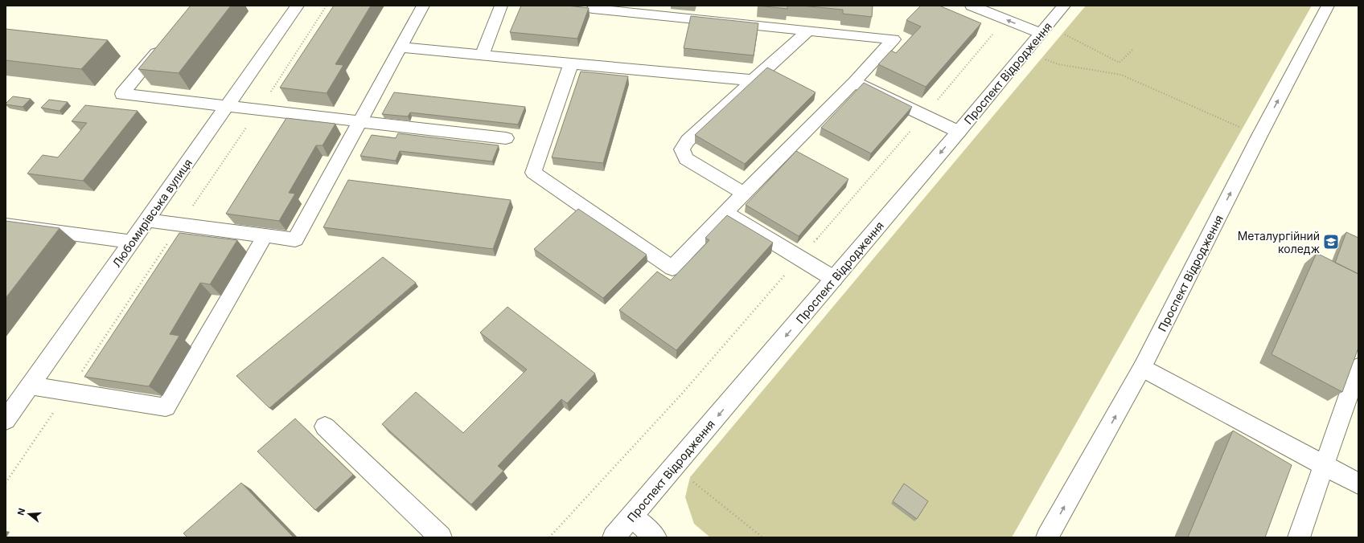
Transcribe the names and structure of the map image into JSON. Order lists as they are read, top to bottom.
{
  "streets": {
    "main road": ["Проспект Відродження", "Любомирівська вулиця"]
  },
  "places": {
    "school or university": ["Металургійний коледж"]
  },
  "north": "left"
}
